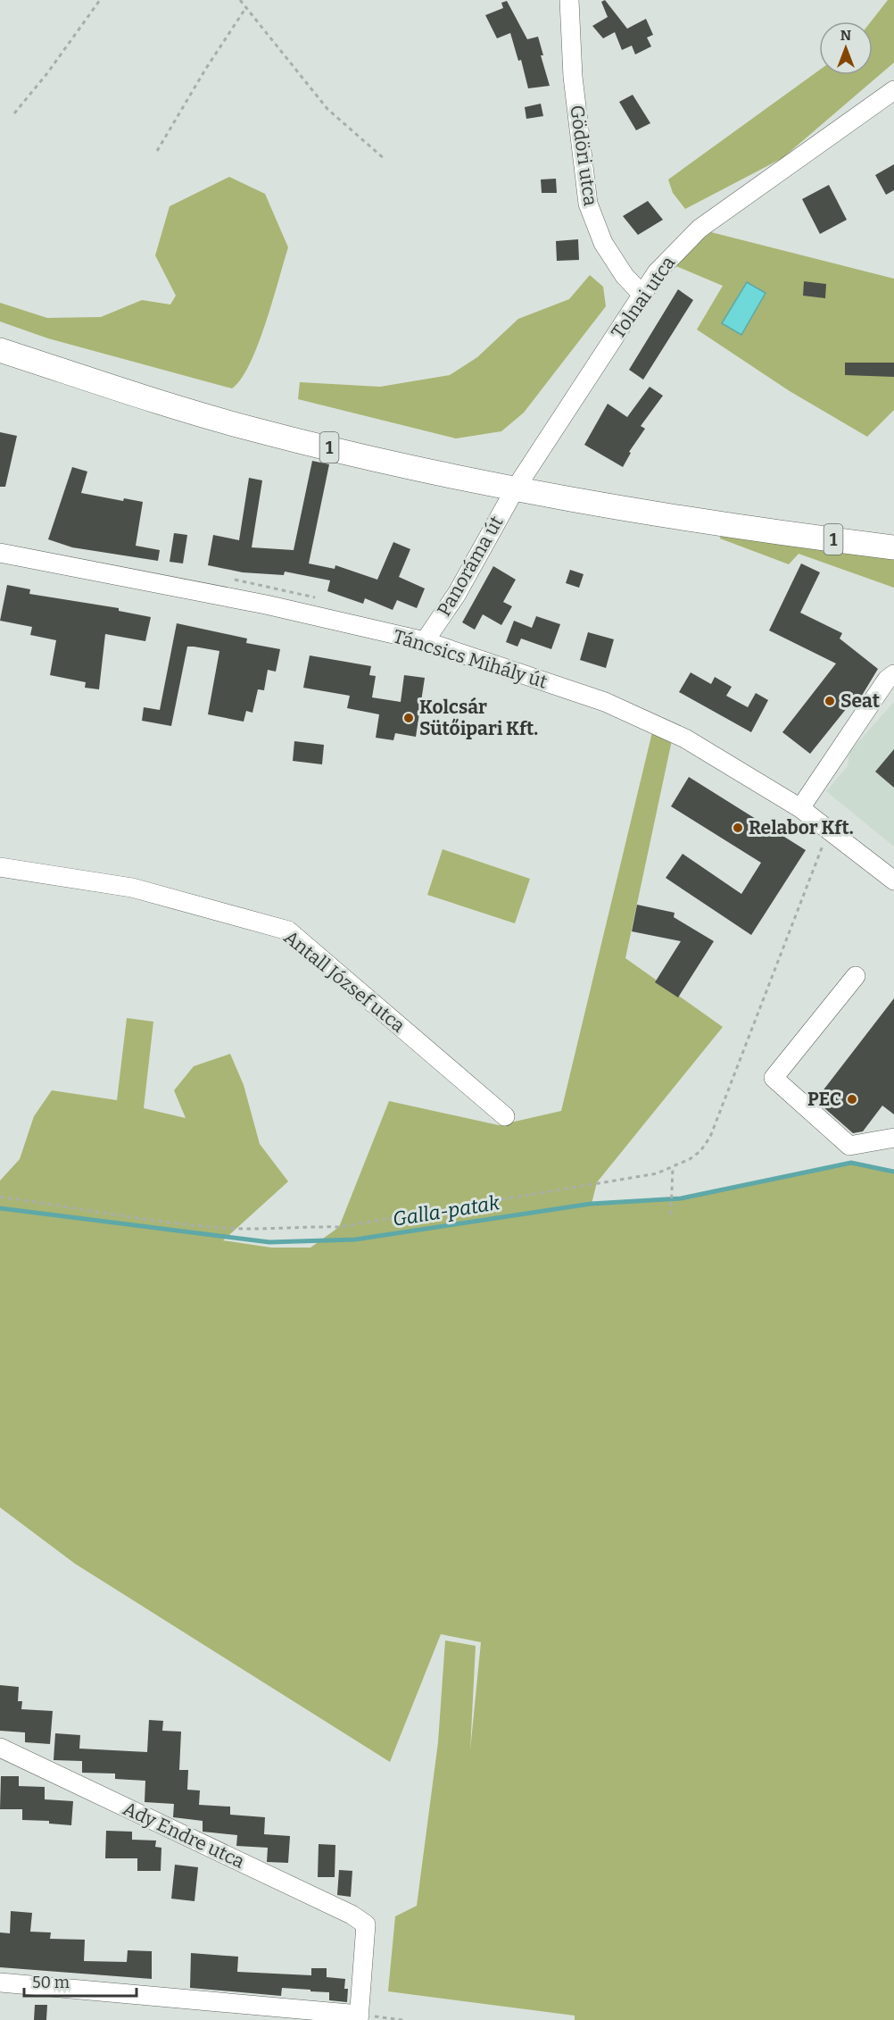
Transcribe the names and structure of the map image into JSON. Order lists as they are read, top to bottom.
{
  "streets": {
    "main road": ["1"],
    "street": [
      "Gödöri utca",
      "Tolnai utca",
      "Panoráma út",
      "Táncsics Mihály út",
      "Antall József utca",
      "Ady Endre utca"
    ]
  },
  "crossings": [
    ["Gödöri utca", "Tolnai utca"],
    ["Tolnai utca", "1"],
    ["Tolnai utca", "Panoráma út"],
    ["1", "Panoráma út"],
    ["Panoráma út", "Táncsics Mihály út"]
  ],
  "water": ["Galla-patak"],
  "places": [
    "Seat",
    "Kolcsár Sütőipari Kft.",
    "Relabor Kft.",
    "PEC"
  ],
  "scale_bar": "50 m",
  "north": "top"
}
